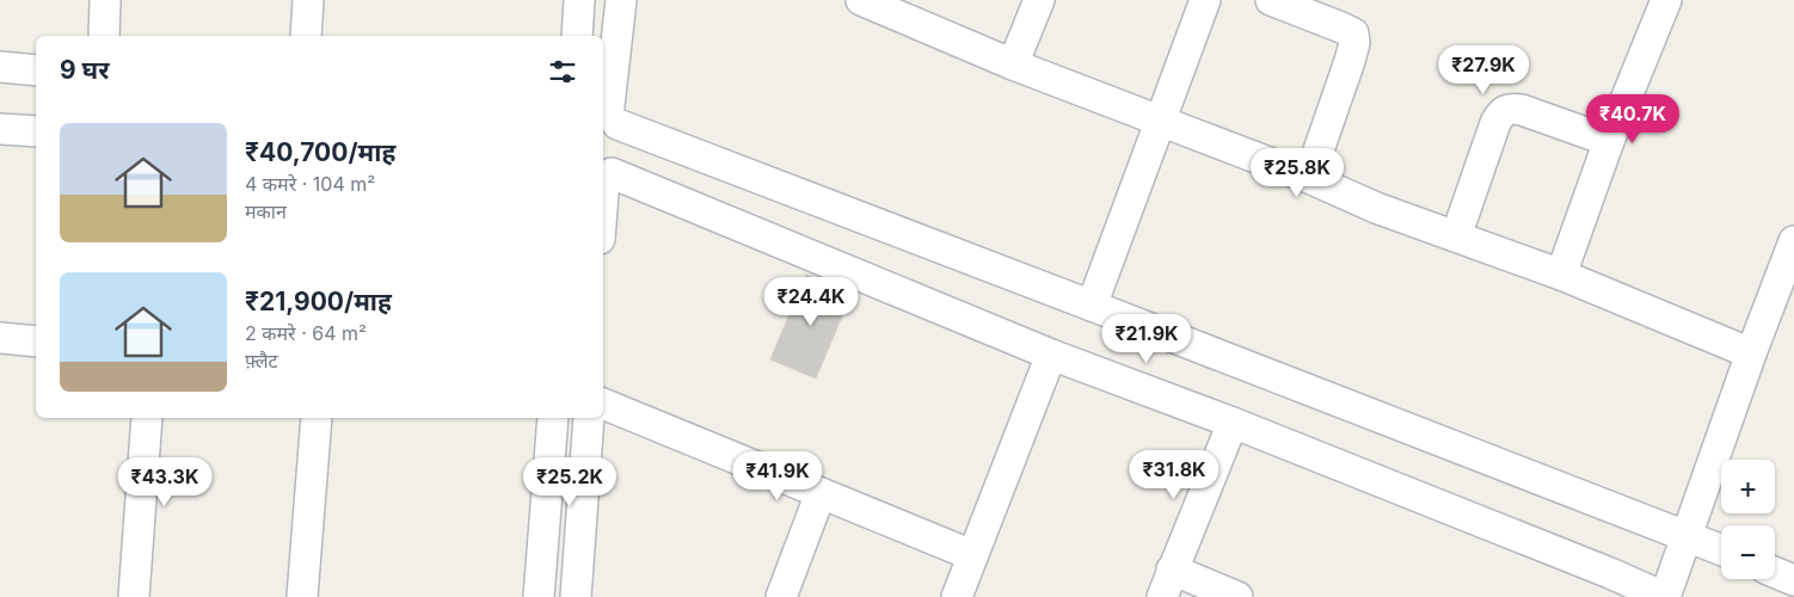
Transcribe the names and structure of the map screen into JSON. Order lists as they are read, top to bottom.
{
  "page": {
    "heading": "9 घर",
    "price": [
      "₹27.9K",
      "₹40.7K",
      "₹25.8K",
      "₹24.4K",
      "₹21.9K",
      "₹31.8K",
      "₹41.9K",
      "₹43.3K",
      "₹25.2K"
    ],
    "list": [
      {
        "name": "₹40,700/माह",
        "note": "4 कमरे · 104 m² · मकान"
      },
      {
        "name": "₹21,900/माह",
        "note": "2 कमरे · 64 m² · फ़्लैट"
      }
    ],
    "map_buttons": ["+", "−"]
  }
}
